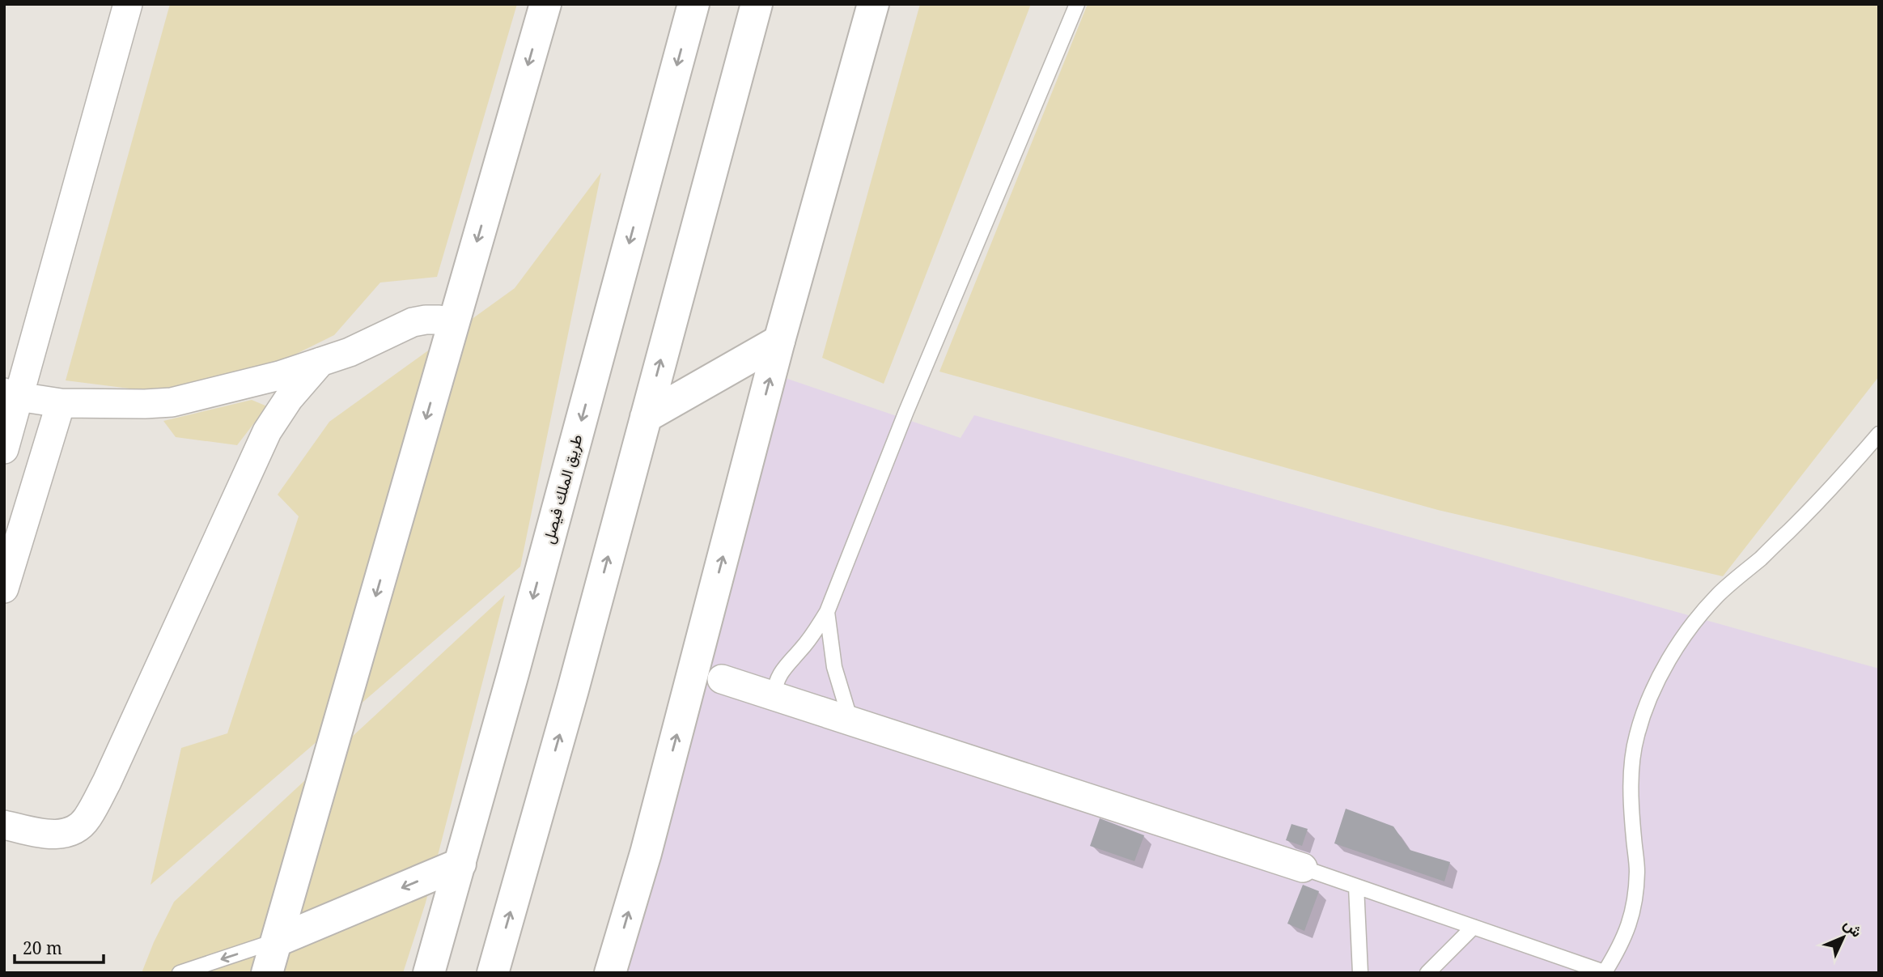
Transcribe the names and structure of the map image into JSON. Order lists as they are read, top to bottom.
{
  "streets": {
    "main road": ["طريق الملك فيصل"]
  },
  "scale_bar": "20 m",
  "north": "top right"
}
